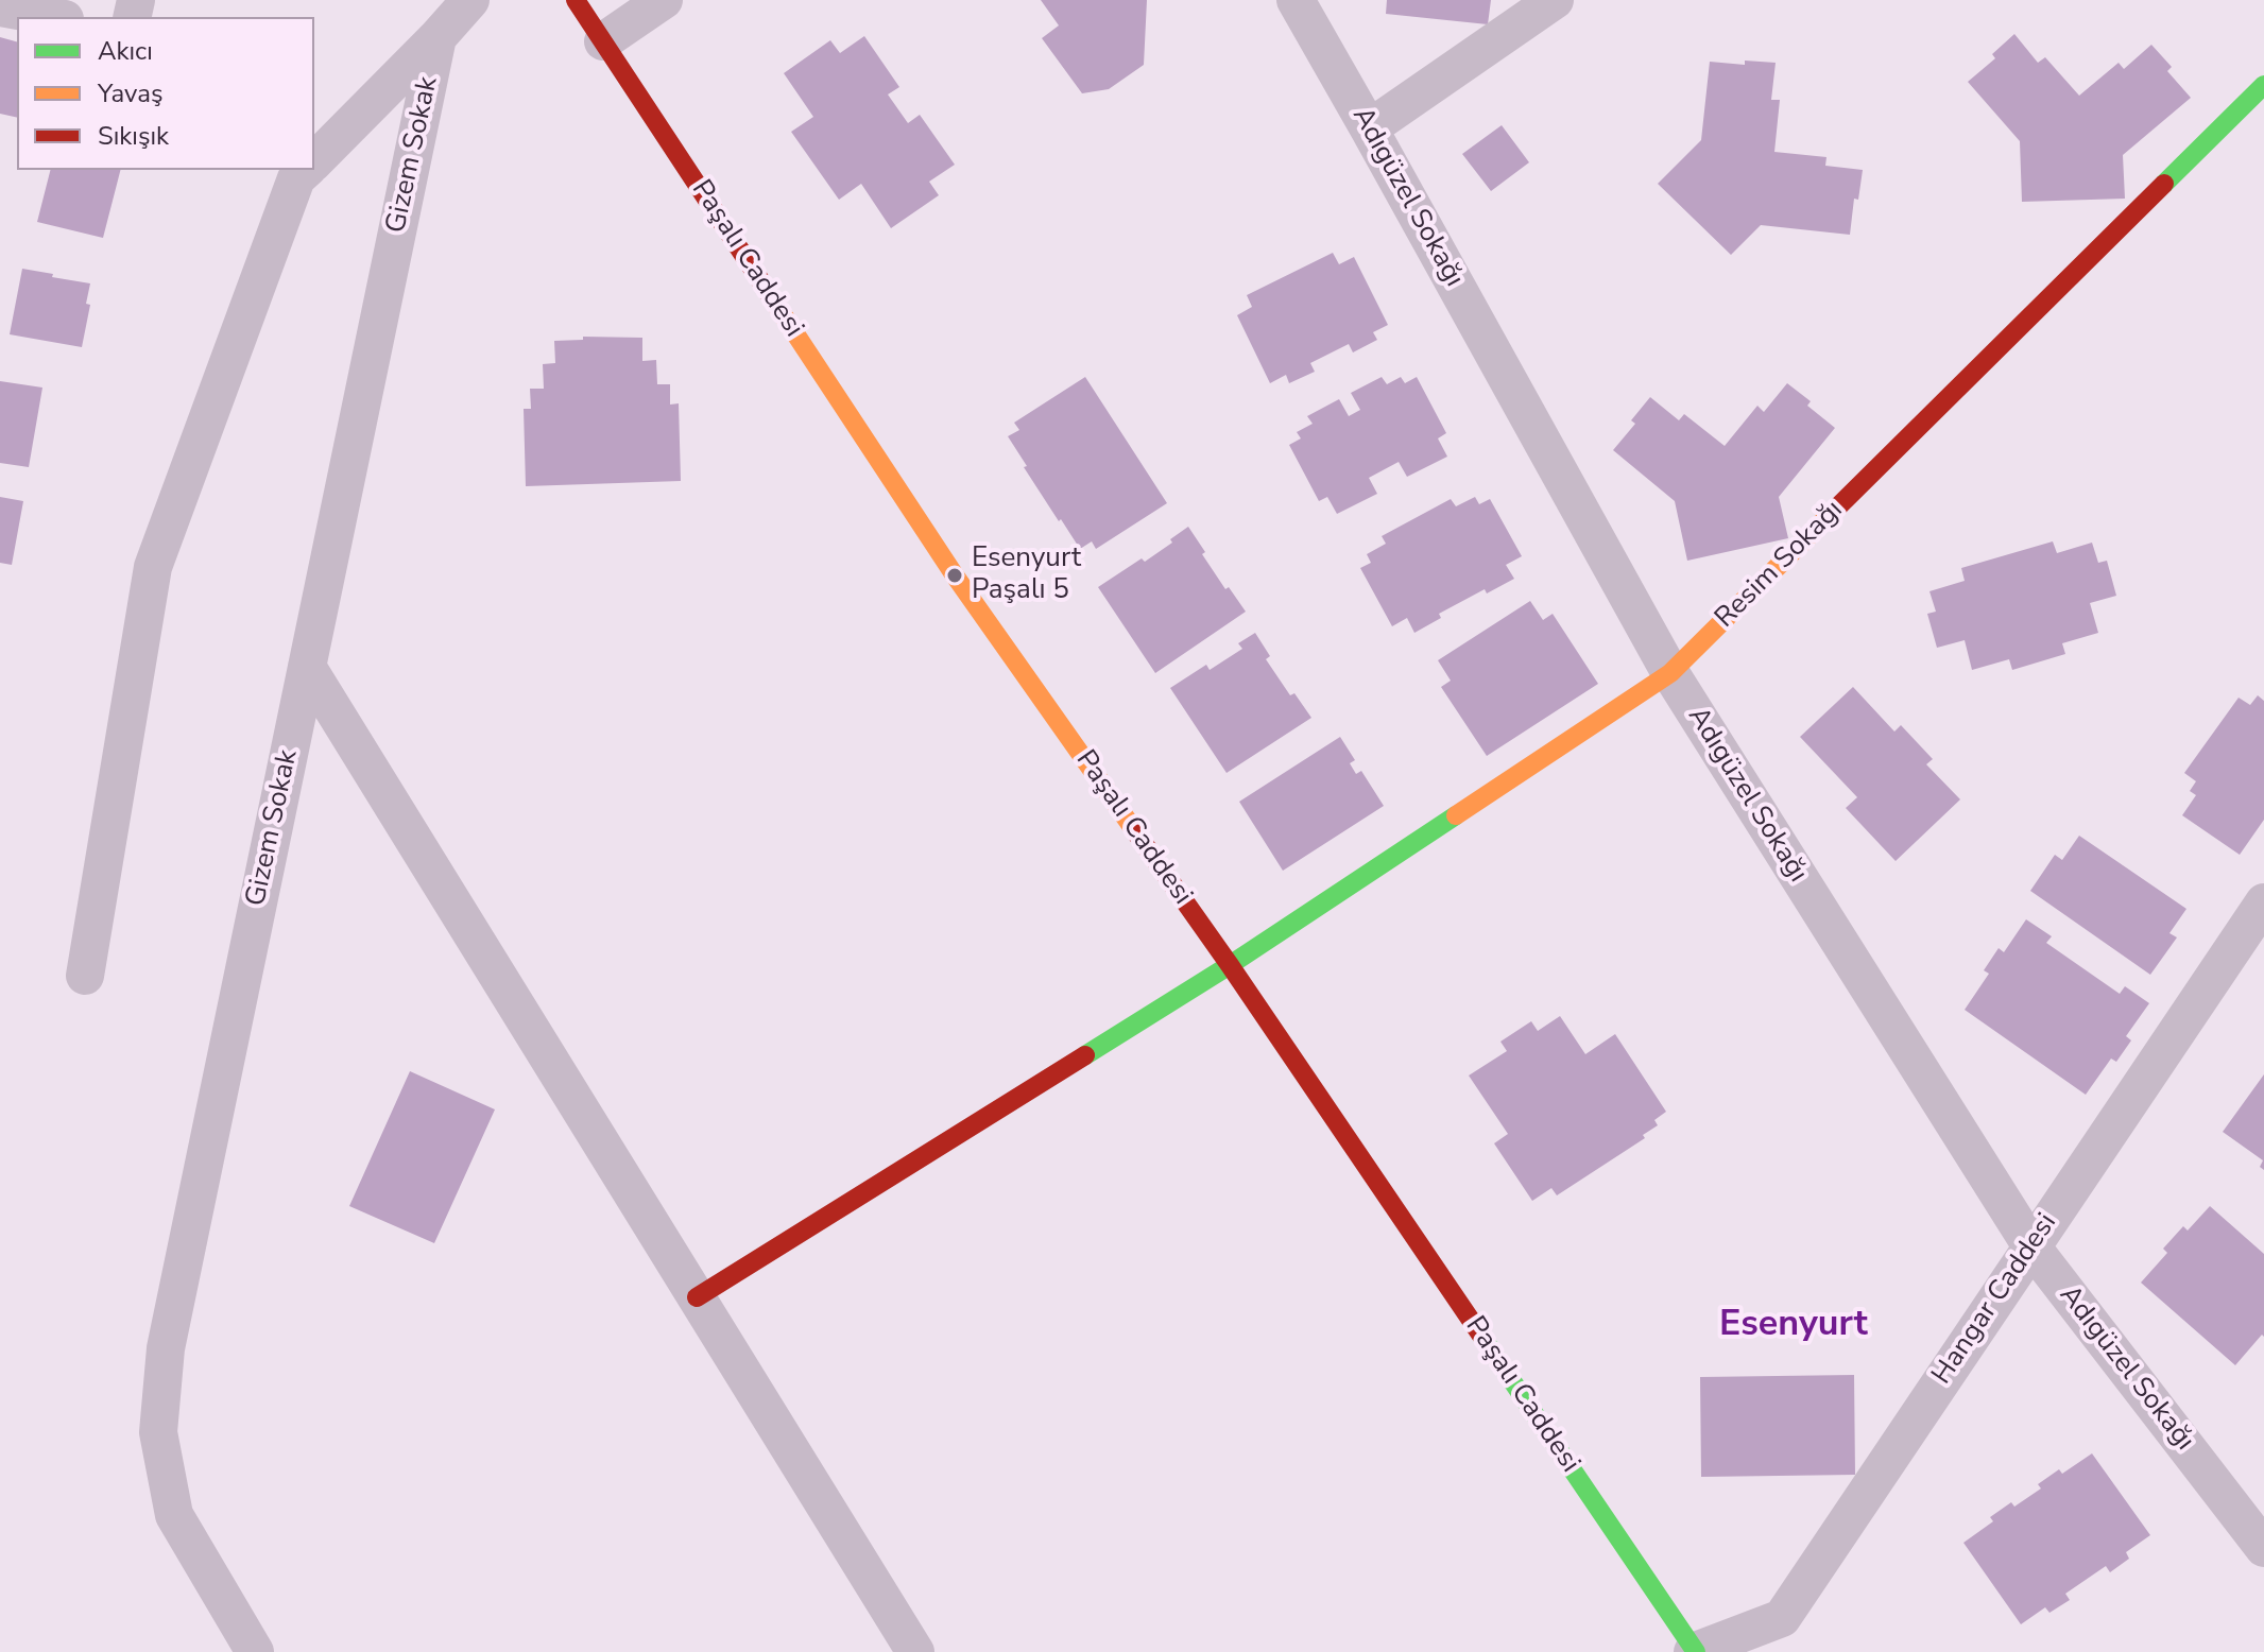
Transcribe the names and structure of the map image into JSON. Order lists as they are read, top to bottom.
{
  "streets": {
    "street": [
      "Gizem Sokak",
      "Adıgüzel Sokağı",
      "Paşalı Caddesi",
      "Resim Sokağı",
      "Hangar Caddesi"
    ]
  },
  "crossings": [
    ["Adıgüzel Sokağı", "Resim Sokağı"],
    ["Adıgüzel Sokağı", "Hangar Caddesi"],
    ["Paşalı Caddesi", "Resim Sokağı"],
    ["Paşalı Caddesi", "Hangar Caddesi"]
  ],
  "districts": ["Esenyurt"],
  "places": ["Esenyurt Paşalı 5"],
  "legend": ["Akıcı", "Yavaş", "Sıkışık"]
}
